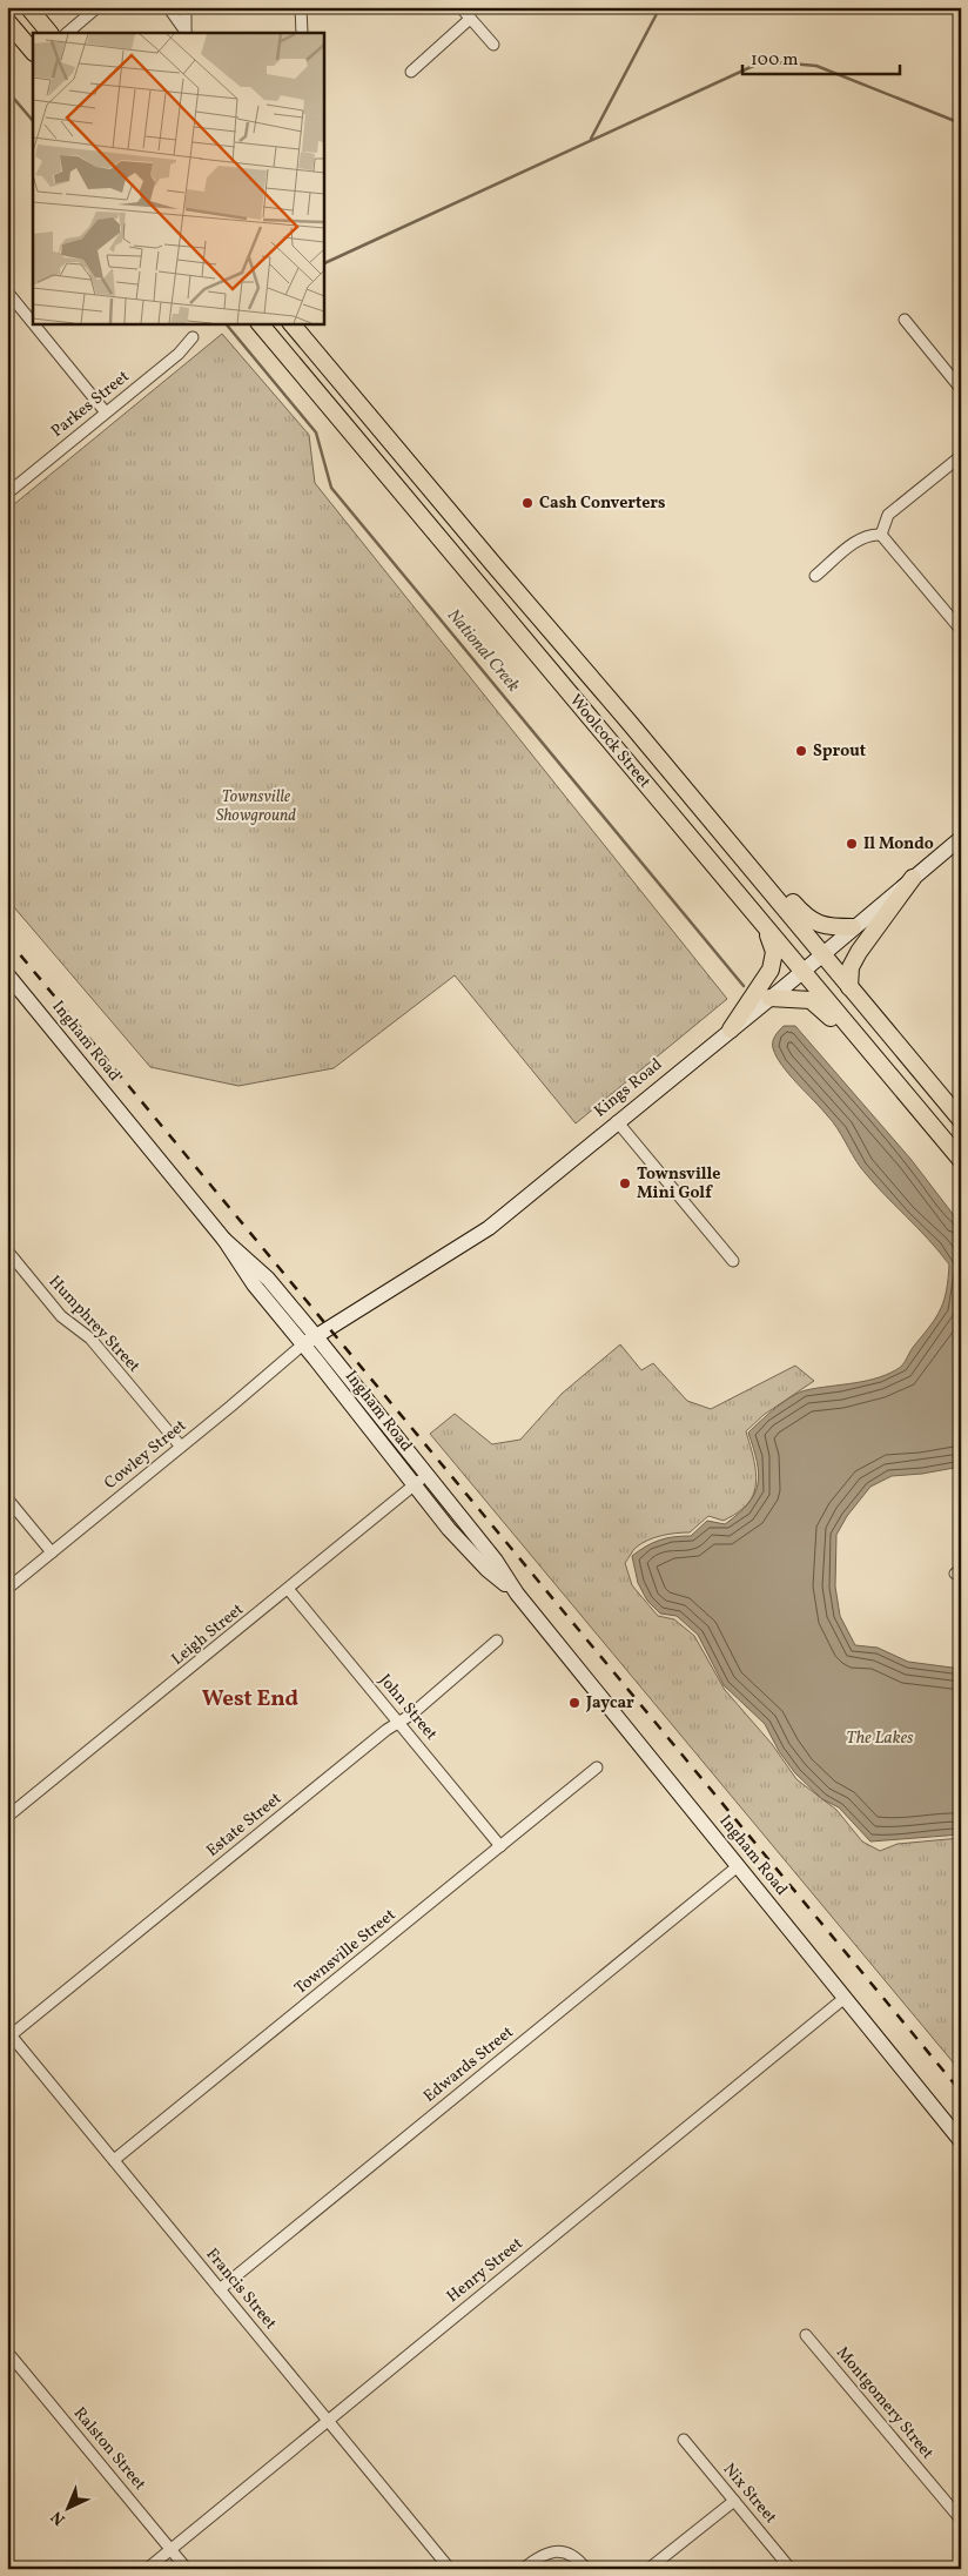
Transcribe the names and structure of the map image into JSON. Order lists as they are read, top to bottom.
{
  "streets": {
    "main road": ["Woolcock Street", "Ingham Road", "Kings Road"],
    "street": [
      "Parkes Street",
      "Humphrey Street",
      "Cowley Street",
      "Leigh Street",
      "John Street",
      "Estate Street",
      "Townsville Street",
      "Edwards Street",
      "Henry Street",
      "Francis Street",
      "Montgomery Street",
      "Ralston Street",
      "Nix Street"
    ]
  },
  "crossings": [
    ["Woolcock Street", "Kings Road"],
    ["Ingham Road", "Kings Road"],
    ["Ingham Road", "Cowley Street"],
    ["Ingham Road", "Leigh Street"],
    ["Ingham Road", "Edwards Street"],
    ["Ingham Road", "Henry Street"],
    ["Kings Road", "Cowley Street"],
    ["Humphrey Street", "Cowley Street"],
    ["Leigh Street", "John Street"],
    ["John Street", "Estate Street"],
    ["John Street", "Townsville Street"],
    ["Estate Street", "Francis Street"],
    ["Townsville Street", "Francis Street"],
    ["Edwards Street", "Francis Street"],
    ["Henry Street", "Francis Street"],
    ["Henry Street", "Ralston Street"]
  ],
  "districts": ["West End"],
  "water": ["National Creek", "The Lakes"],
  "parks": ["Townsville Showground"],
  "places": [
    "Cash Converters",
    "Sprout",
    "Il Mondo",
    "Townsville Mini Golf",
    "Jaycar"
  ],
  "scale_bar": "100 m",
  "north": "bottom left"
}
